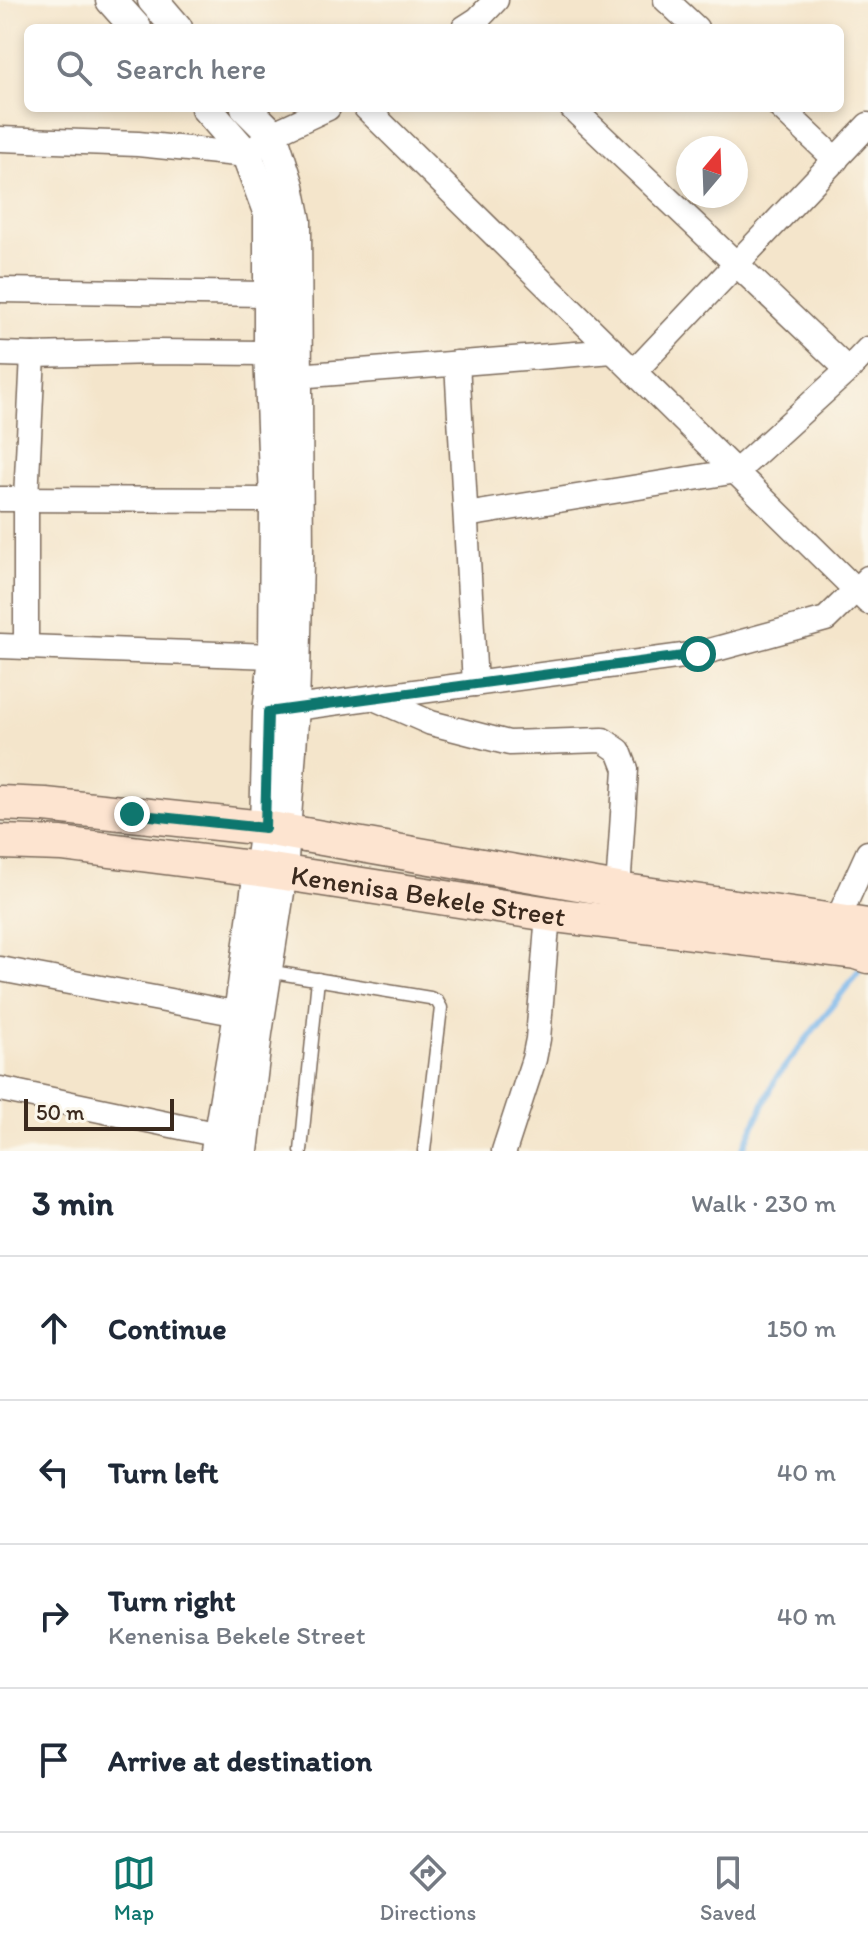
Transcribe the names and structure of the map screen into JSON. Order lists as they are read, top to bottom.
{
  "streets": {
    "main road": ["Kenenisa Bekele Street"]
  },
  "scale_bar": "50 m",
  "north": "top",
  "page": {
    "search": "Search here",
    "scale": "50 m",
    "heading": ["3 min", "Walk · 230 m"],
    "list": [
      ["Continue", "150 m"],
      ["Turn left", "40 m"],
      ["Turn right", "Kenenisa Bekele Street", "40 m"],
      "Arrive at destination"
    ],
    "nav": ["Map", "Directions", "Saved"]
  }
}
